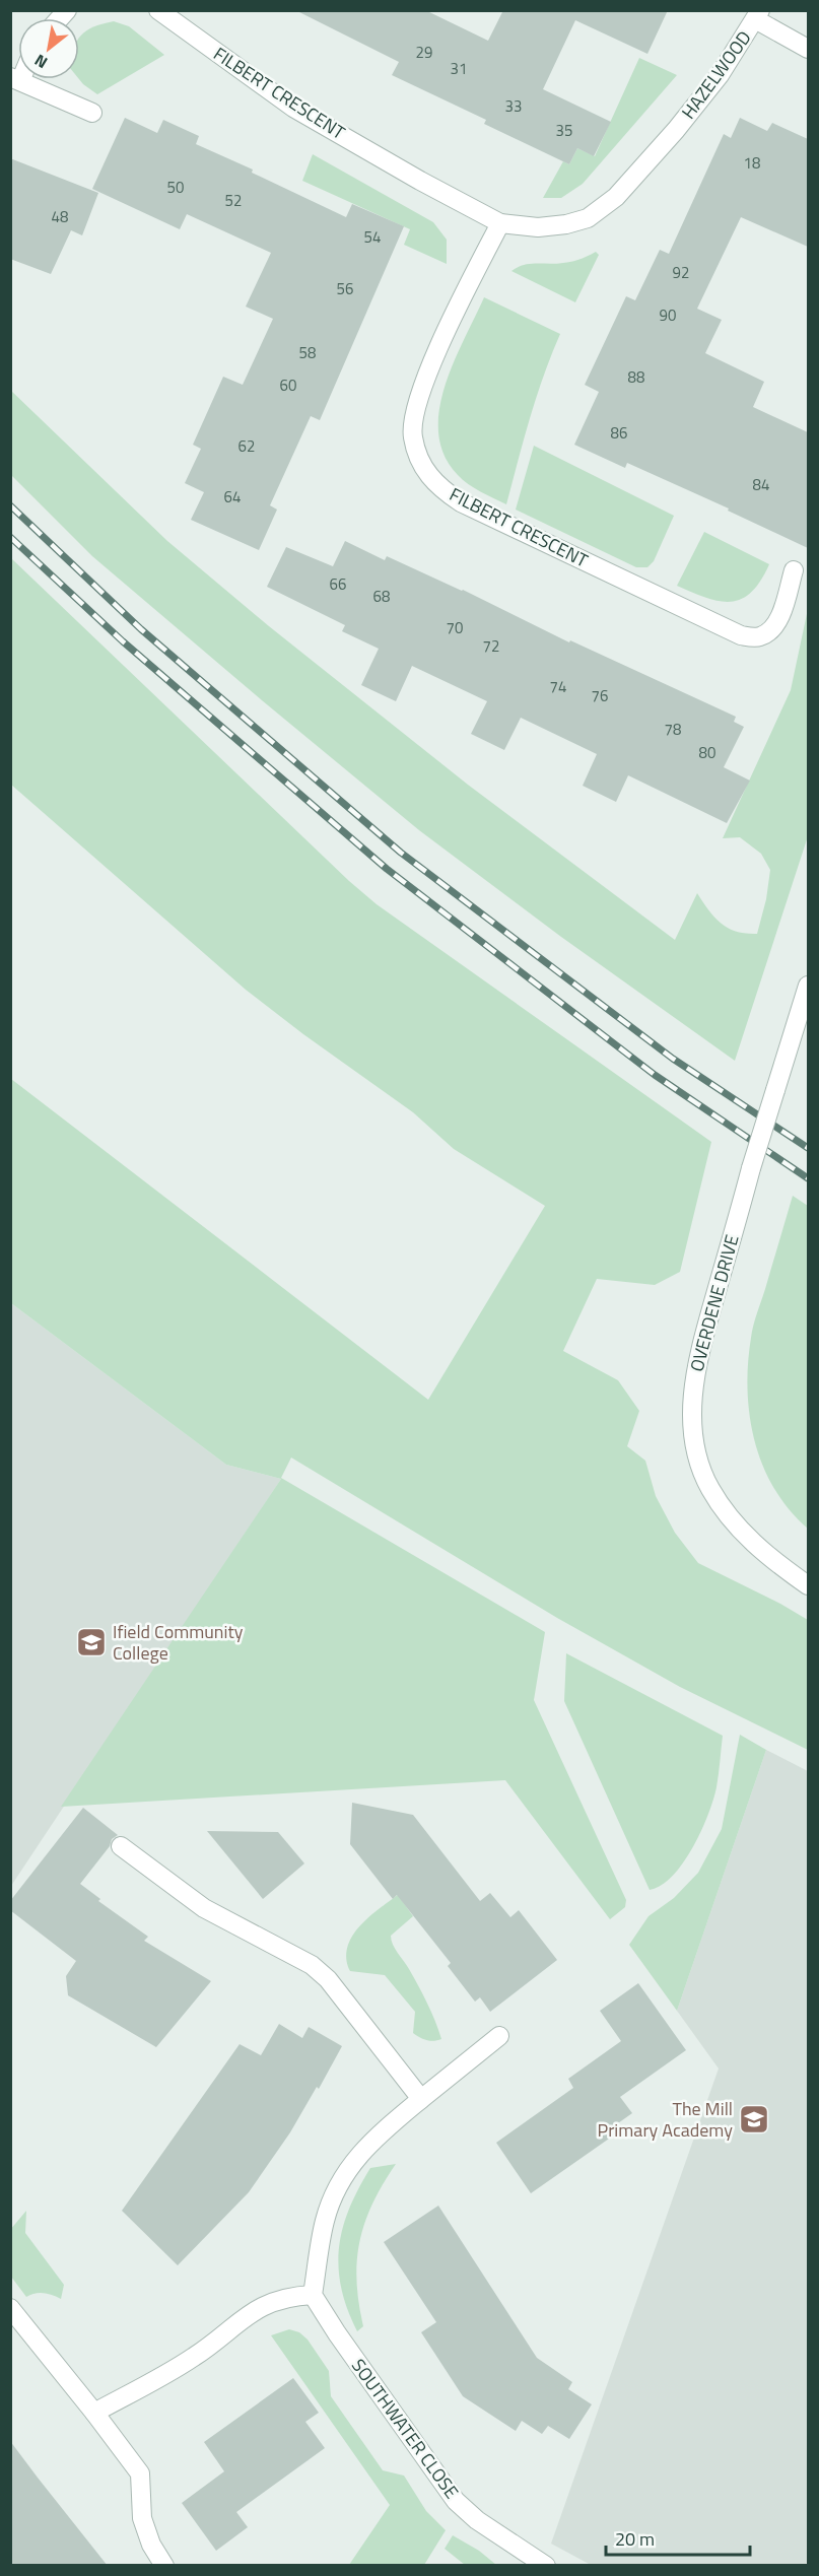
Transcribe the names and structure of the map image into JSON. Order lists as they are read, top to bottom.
{
  "streets": {
    "street": [
      "HAZELWOOD",
      "FILBERT CRESCENT",
      "OVERDENE DRIVE",
      "SOUTHWATER CLOSE"
    ]
  },
  "crossings": [
    ["HAZELWOOD", "FILBERT CRESCENT"]
  ],
  "places": {
    "school or university": ["Ifield Community College", "The Mill Primary Academy"]
  },
  "house_numbers": [
    "29",
    "31",
    "33",
    "35",
    "18",
    "50",
    "52",
    "48",
    "54",
    "92",
    "56",
    "90",
    "58",
    "88",
    "60",
    "86",
    "62",
    "84",
    "64",
    "66",
    "68",
    "70",
    "72",
    "74",
    "76",
    "78",
    "80"
  ],
  "scale_bar": "20 m",
  "north": "bottom left"
}
